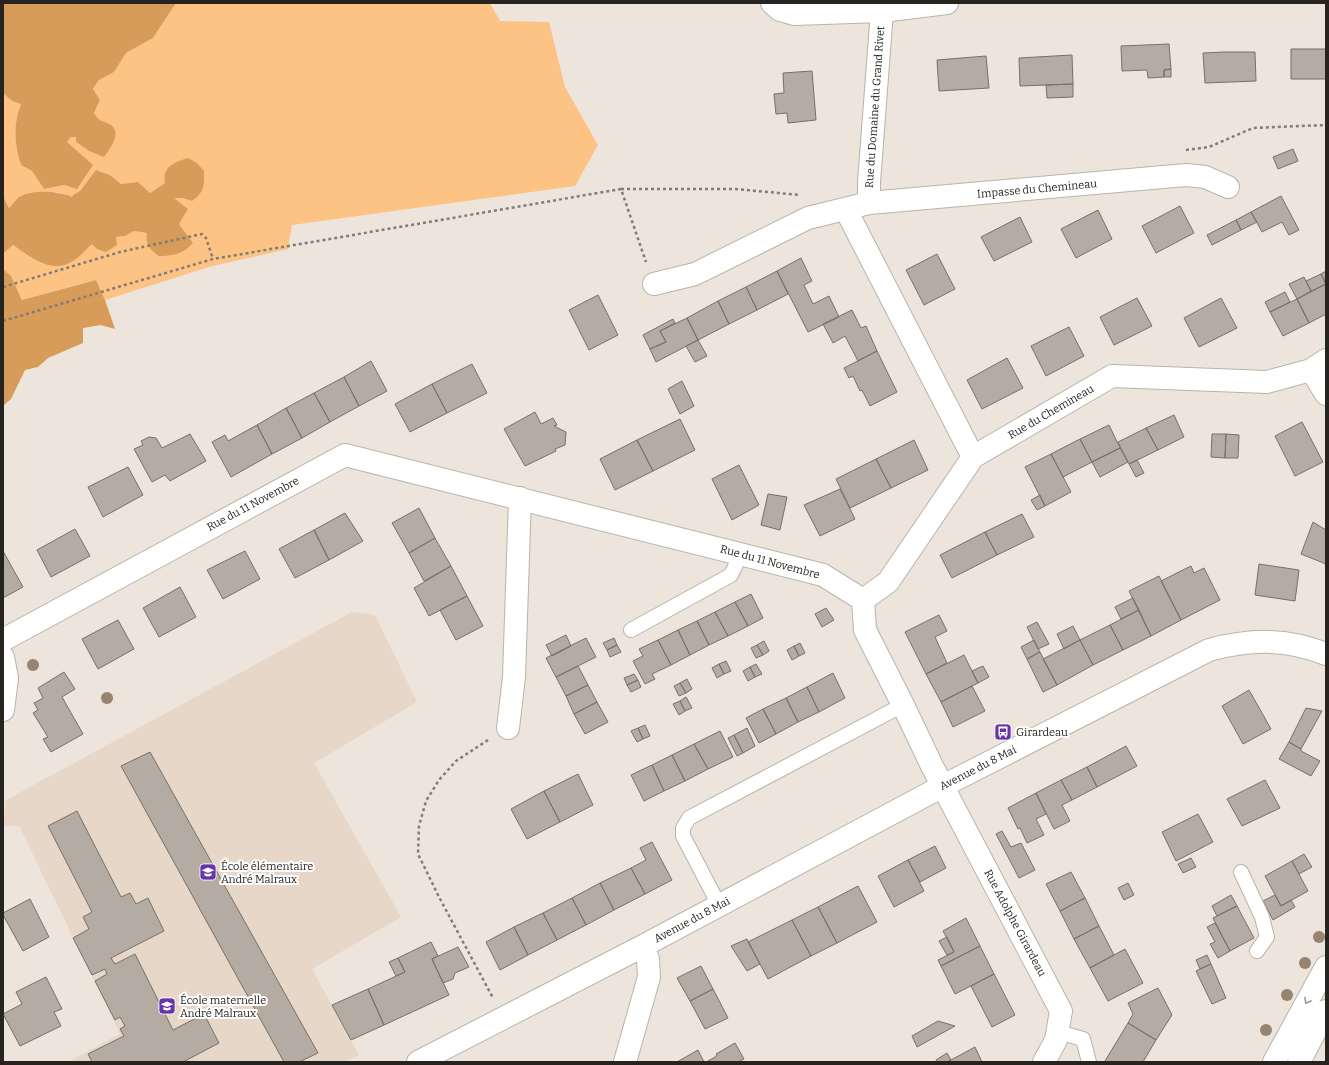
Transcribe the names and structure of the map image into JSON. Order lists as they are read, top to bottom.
{
  "streets": {
    "street": [
      "Rue du Domaine du Grand Rivet",
      "Impasse du Chemineau",
      "Rue du Chemineau",
      "Rue du 11 Novembre",
      "Avenue du 8 Mai",
      "Rue Adolphe Girardeau"
    ]
  },
  "crossings": [
    ["Rue du Domaine du Grand Rivet", "Impasse du Chemineau"],
    ["Rue du Chemineau", "Rue du 11 Novembre"],
    ["Avenue du 8 Mai", "Rue Adolphe Girardeau"]
  ],
  "places": {
    "bus stop": ["Girardeau"],
    "school or university": ["École élémentaire André Malraux", "École maternelle André Malraux"]
  }
}
